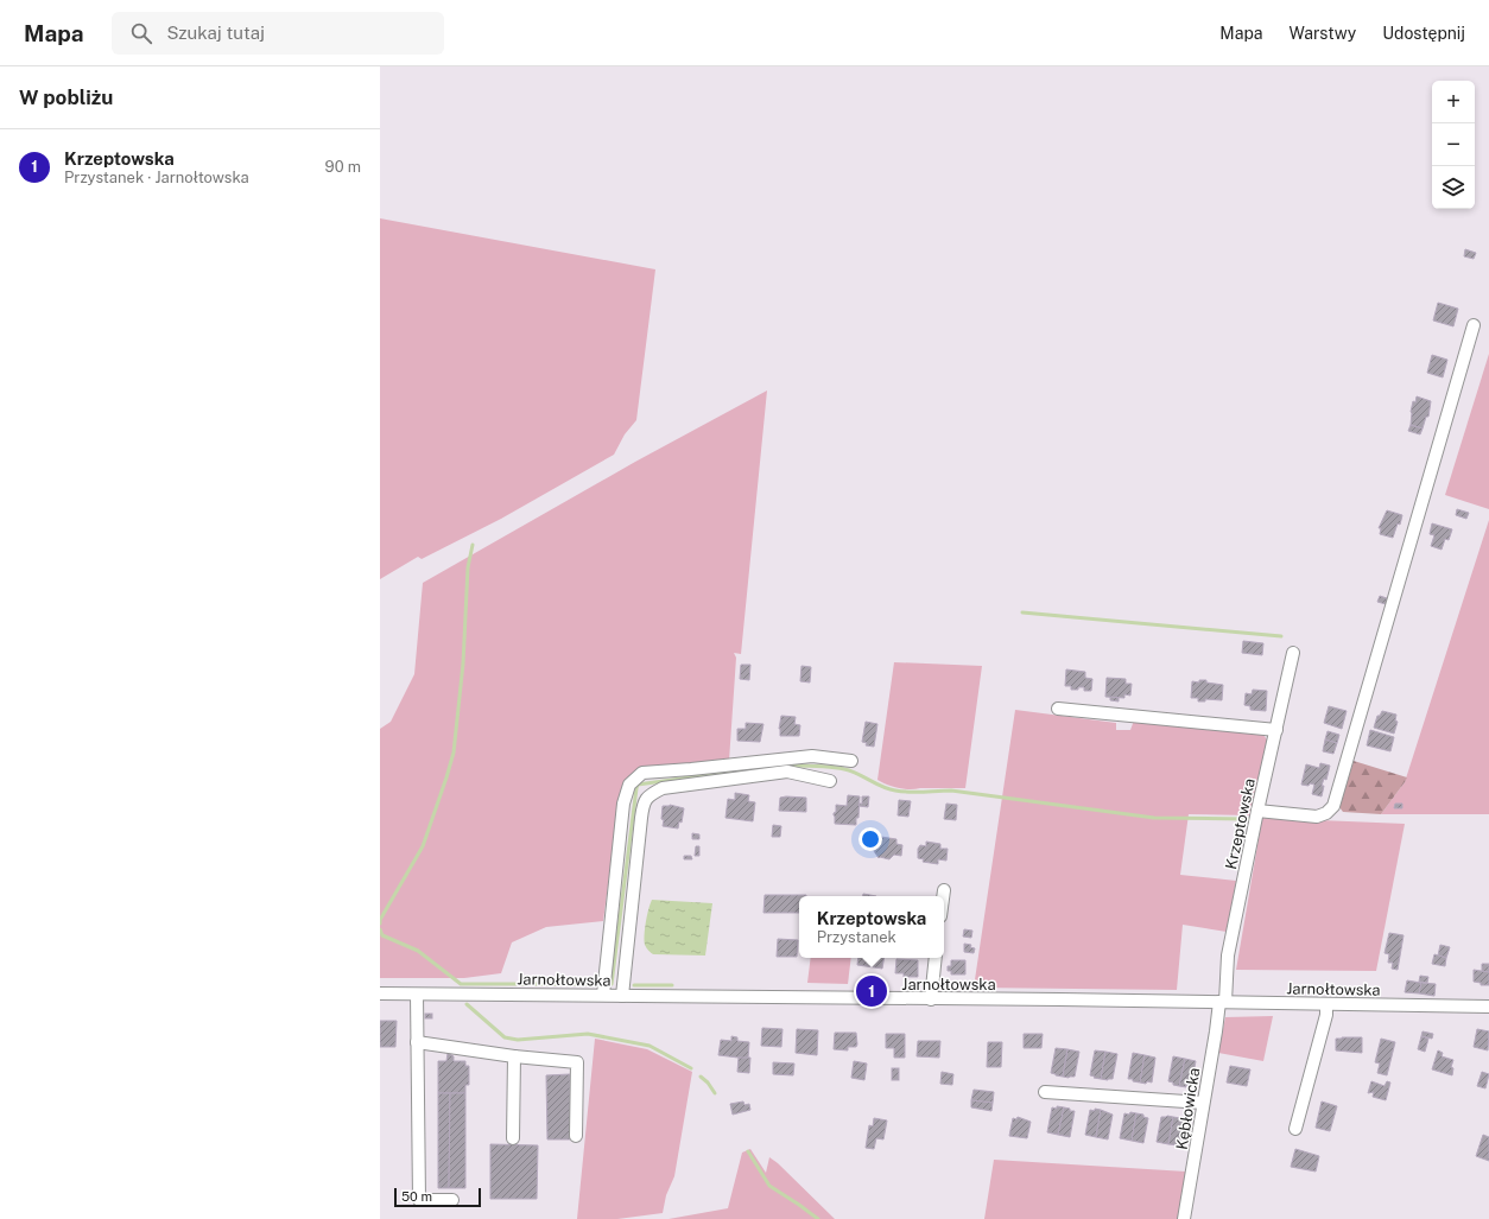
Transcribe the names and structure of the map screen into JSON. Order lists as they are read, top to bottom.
{
  "streets": {
    "street": ["Krzeptowska", "Jarnołtowska", "Kębłowicka"]
  },
  "crossings": [
    ["Krzeptowska", "Jarnołtowska"],
    ["Krzeptowska", "Kębłowicka"],
    ["Jarnołtowska", "Kębłowicka"]
  ],
  "scale_bar": "50 m",
  "page": {
    "header": "Mapa",
    "search": "Szukaj tutaj",
    "nav": ["Mapa", "Warstwy", "Udostępnij"],
    "heading": "W pobliżu",
    "map_buttons": ["+", "−"],
    "list": [
      {
        "mark": "1",
        "name": "Krzeptowska",
        "note": "Przystanek · Jarnołtowska",
        "value": "90 m"
      }
    ],
    "popup": ["Krzeptowska", "Przystanek"],
    "pins": "1",
    "scale": "50 m"
  }
}
